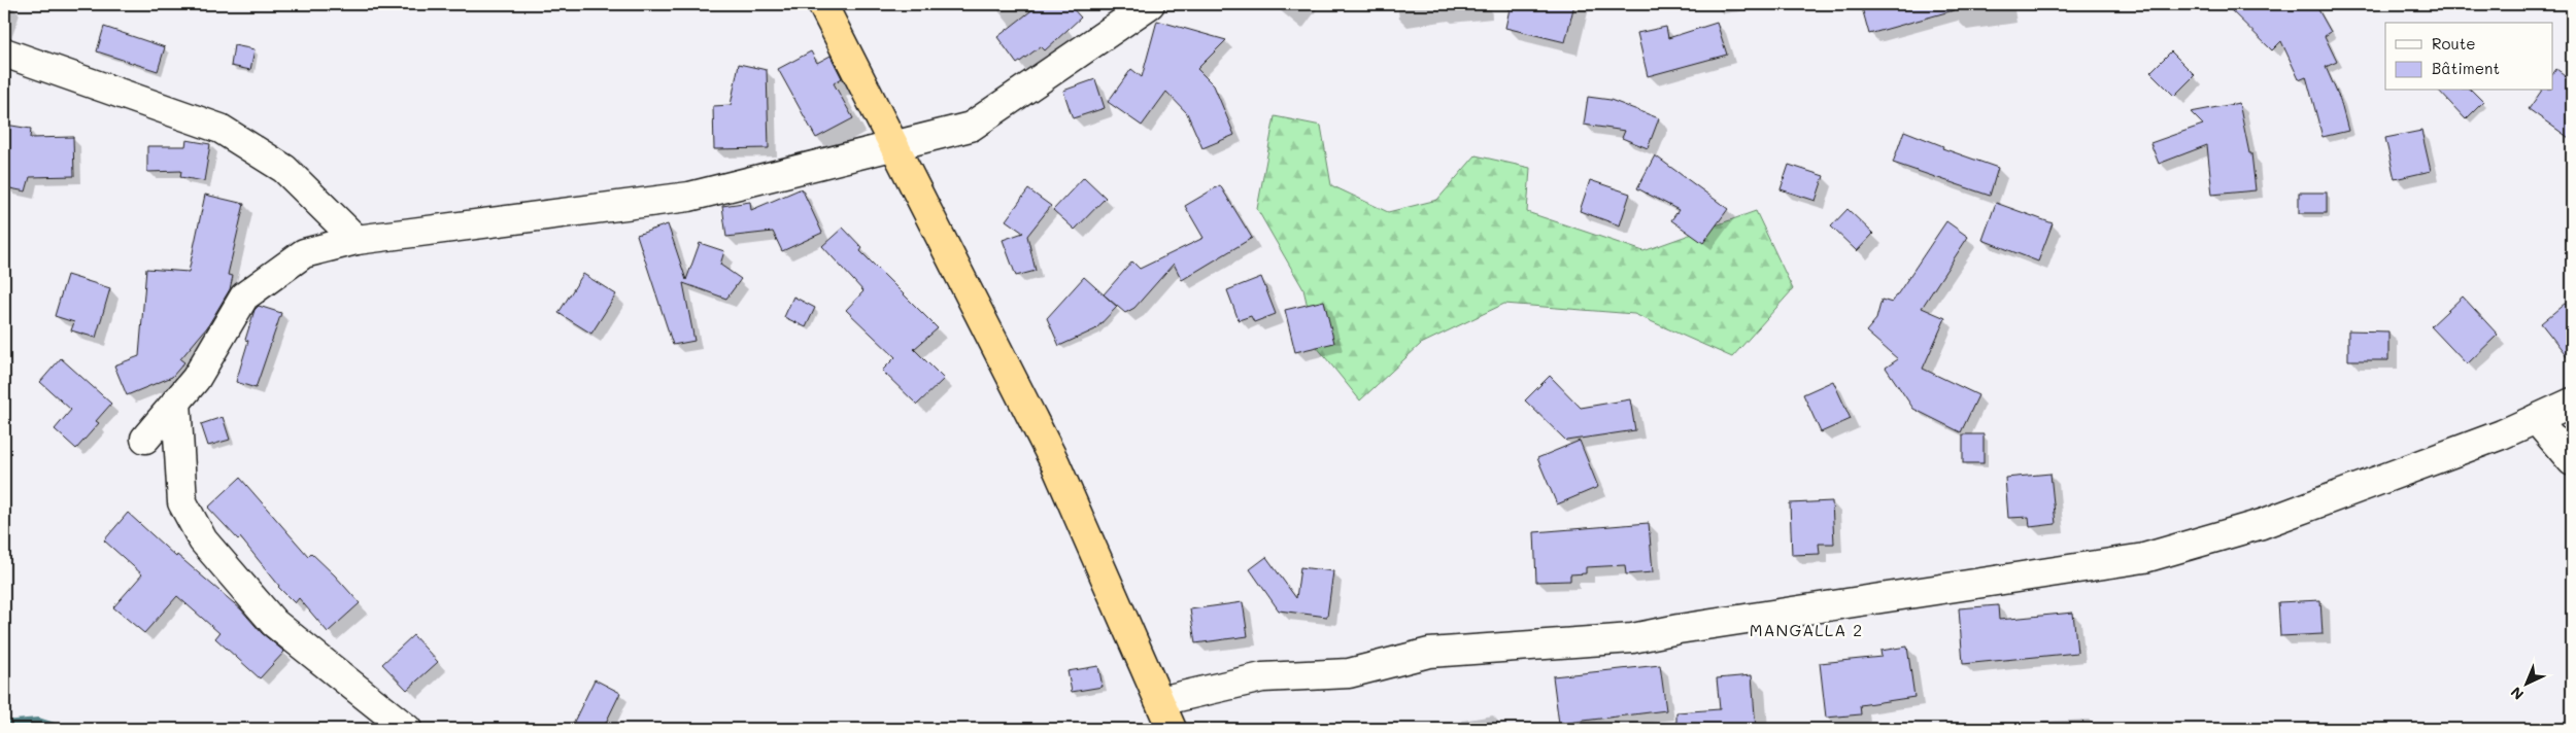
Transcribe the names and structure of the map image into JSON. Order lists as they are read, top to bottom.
{
  "districts": ["MANGALLA 2"],
  "legend": ["Route", "Bâtiment"],
  "north": "bottom left"
}
